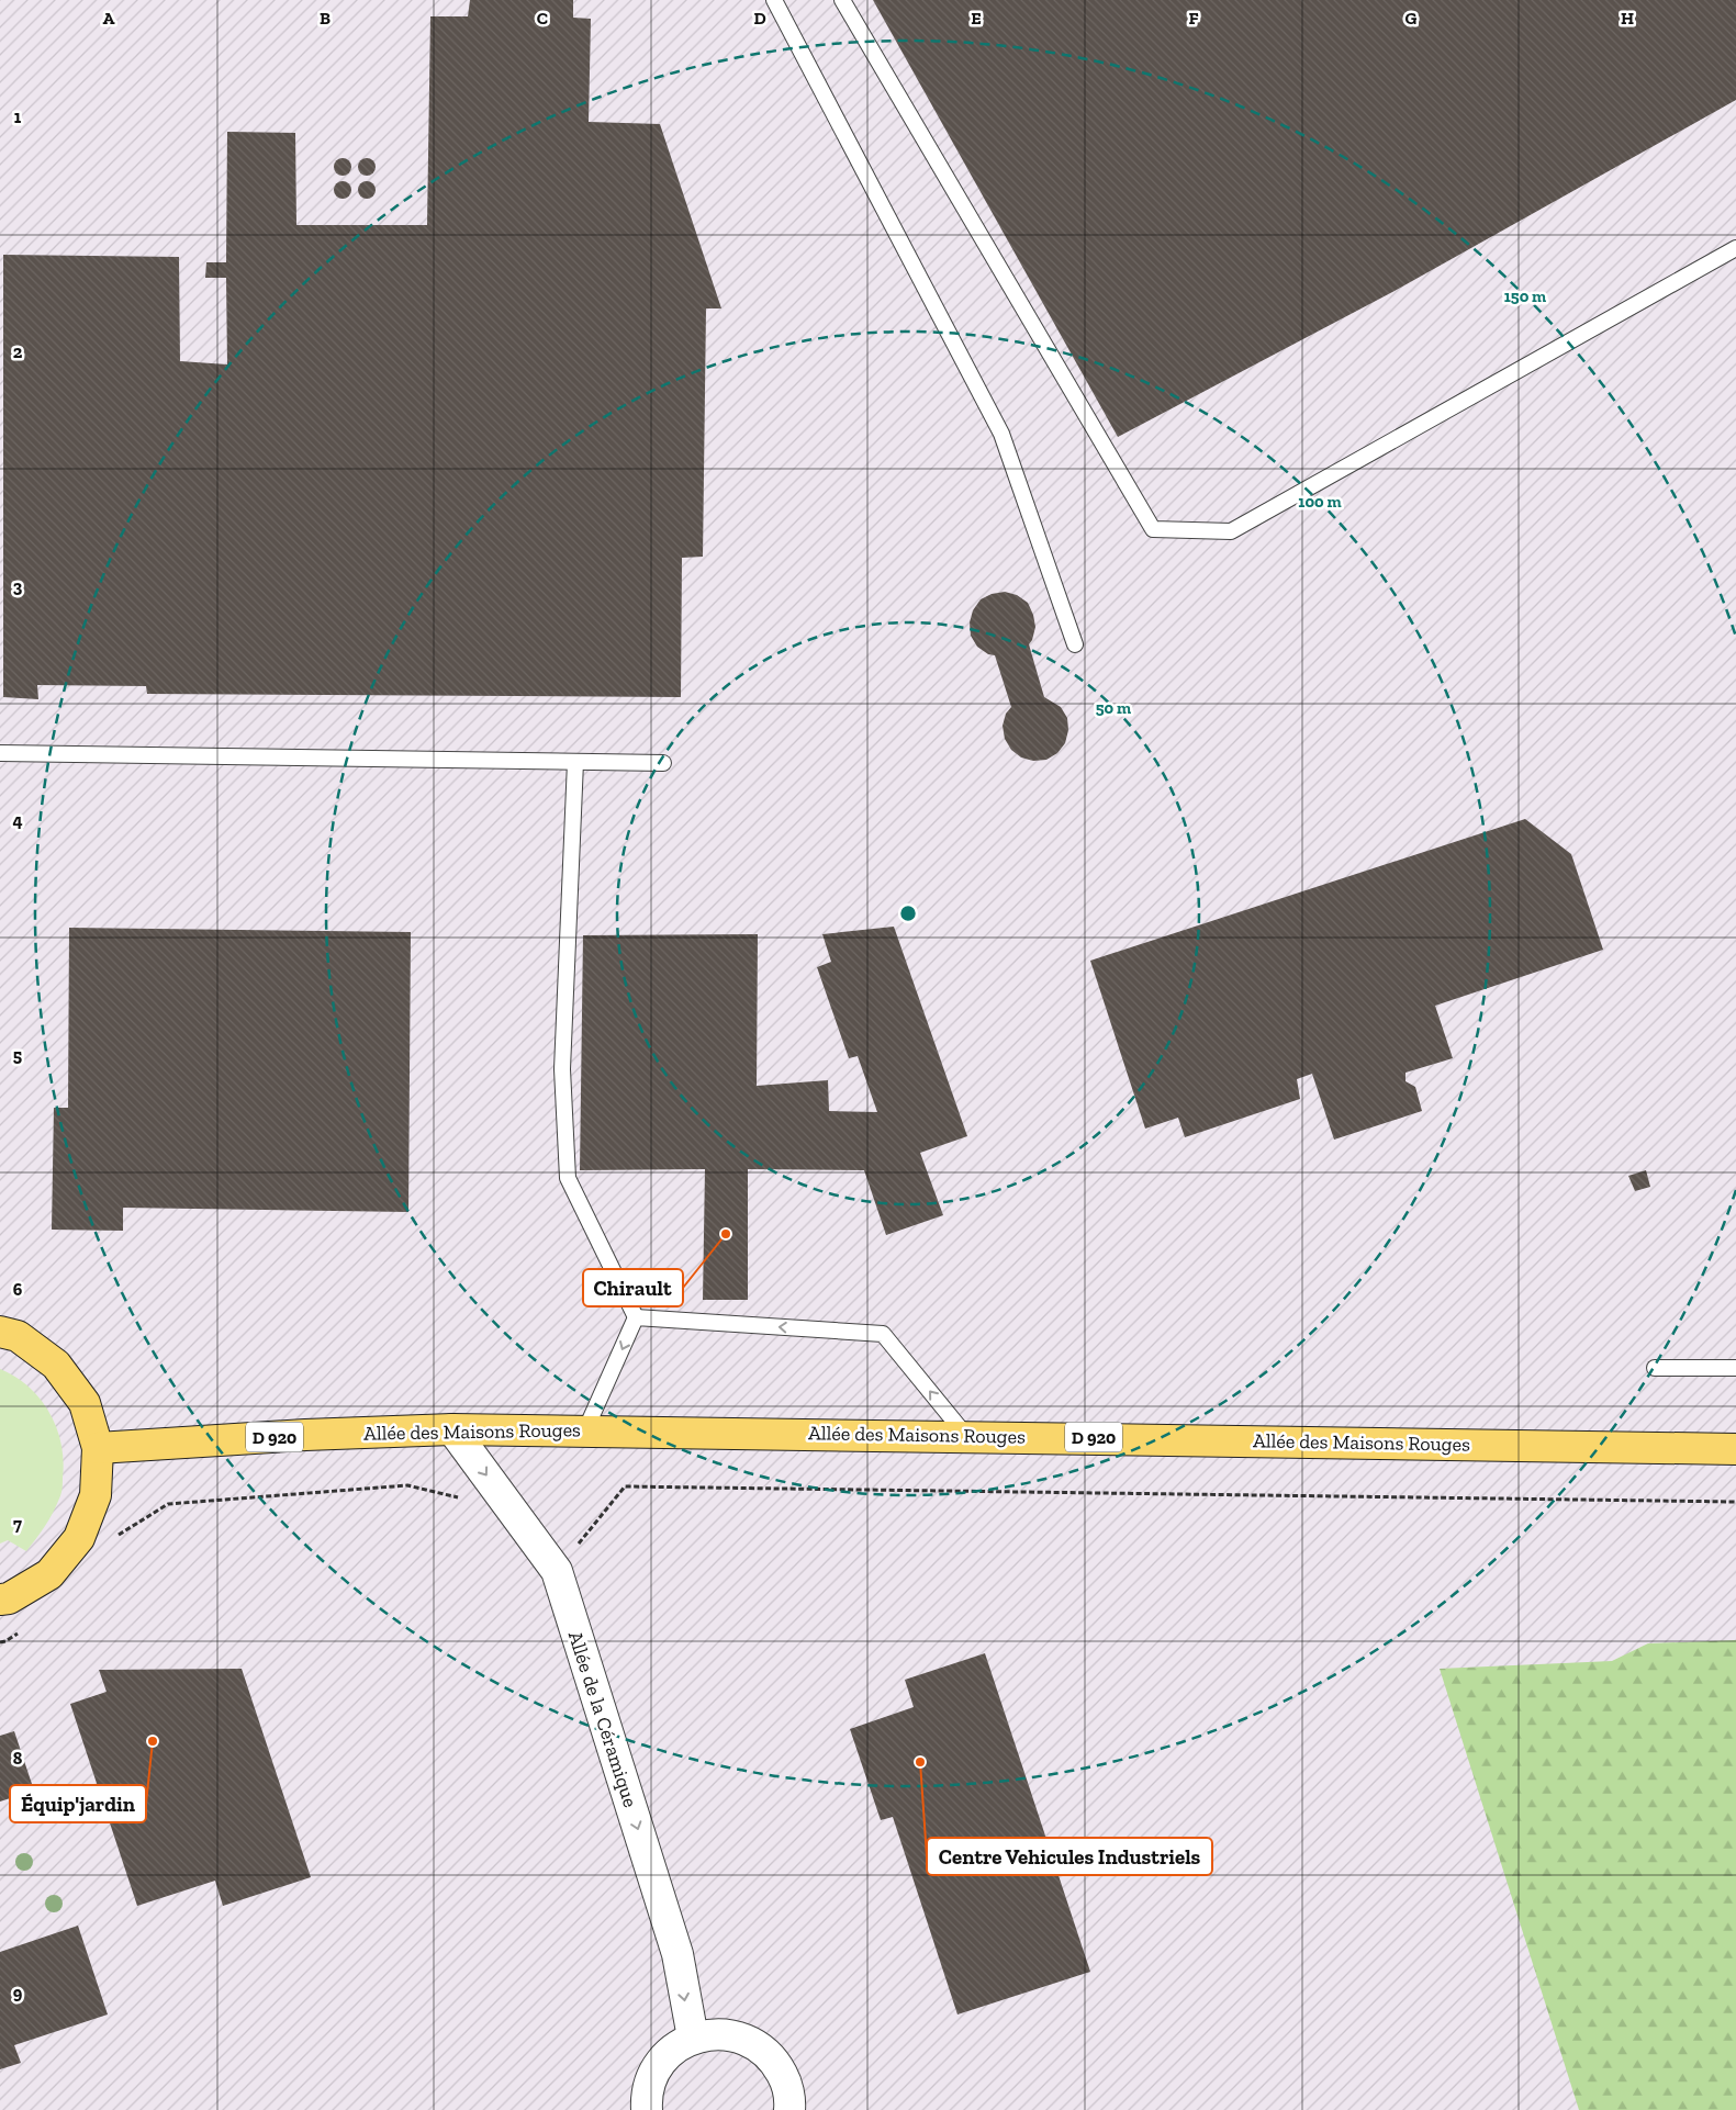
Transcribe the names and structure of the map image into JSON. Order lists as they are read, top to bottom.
{
  "streets": {
    "main road": ["Allée des Maisons Rouges", "D 920"],
    "street": ["Allée de la Céramique"]
  },
  "crossings": [
    ["Allée des Maisons Rouges", "Allée de la Céramique"]
  ],
  "one_way": ["Allée de la Céramique"],
  "places": ["Chirault", "Équip'jardin", "Centre Vehicules Industriels"],
  "grid": {
    "columns": [
      "A",
      "B",
      "C",
      "D",
      "E",
      "F",
      "G",
      "H"
    ],
    "rows": [
      "1",
      "2",
      "3",
      "4",
      "5",
      "6",
      "7",
      "8",
      "9"
    ]
  },
  "rings": ["150 m", "100 m", "50 m"]
}
